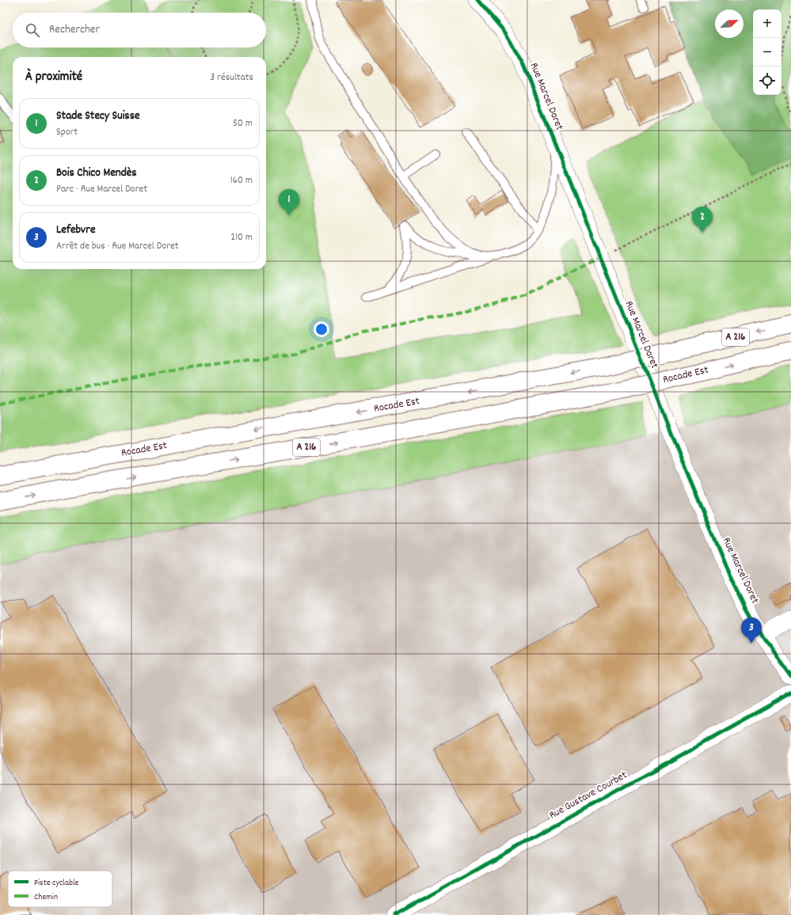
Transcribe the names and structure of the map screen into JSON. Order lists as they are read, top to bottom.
{
  "streets": {
    "highway": ["A 216", "Rocade Est"],
    "street": ["Rue Marcel Doret", "Rue Gustave Courbet"]
  },
  "legend": ["Piste cyclable", "Chemin"],
  "north": "top right",
  "page": {
    "map_buttons": ["+", "−"],
    "search": "Rechercher",
    "heading": ["À proximité", "3 résultats"],
    "list": [
      {
        "mark": "1",
        "name": "Stade Stecy Suisse",
        "note": "Sport",
        "value": "50 m"
      },
      {
        "mark": "2",
        "name": "Bois Chico Mendès",
        "note": "Parc · Rue Marcel Doret",
        "value": "160 m"
      },
      {
        "mark": "3",
        "name": "Lefebvre",
        "note": "Arrêt de bus · Rue Marcel Doret",
        "value": "210 m"
      }
    ],
    "pins": ["1", "2", "3"]
  }
}
